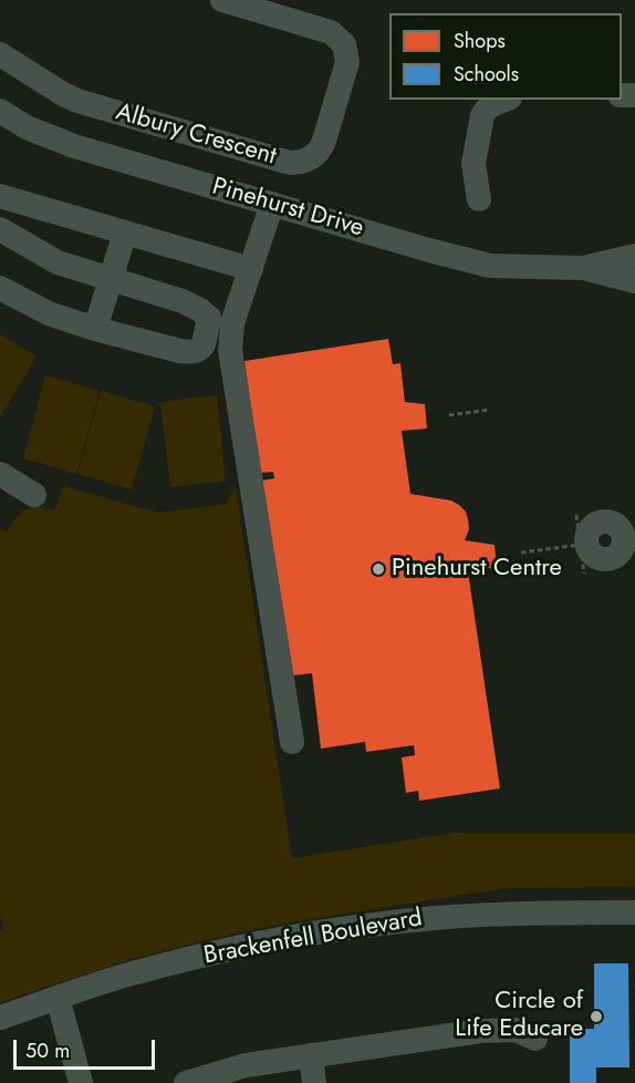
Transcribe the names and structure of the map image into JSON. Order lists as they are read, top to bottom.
{
  "streets": {
    "street": ["Albury Crescent", "Pinehurst Drive", "Brackenfell Boulevard"]
  },
  "places": ["Pinehurst Centre", "Circle of Life Educare"],
  "legend": ["Shops", "Schools"],
  "scale_bar": "50 m"
}
